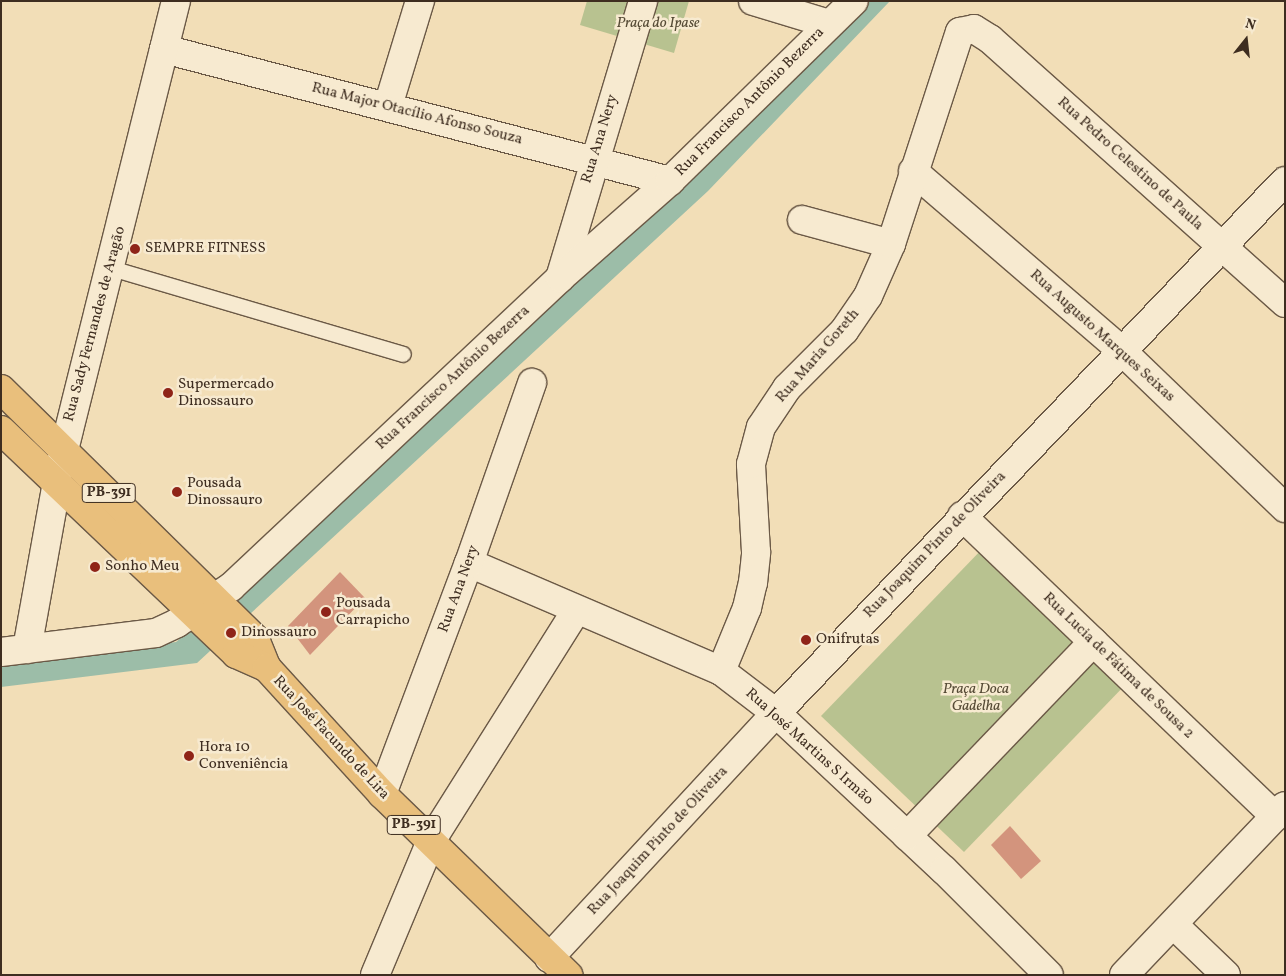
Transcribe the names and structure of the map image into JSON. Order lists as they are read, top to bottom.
{
  "streets": {
    "main road": ["PB-391", "Rua José Facundo de Lira"],
    "street": [
      "Rua Francisco Antônio Bezerra",
      "Rua Major Otacílio Afonso Souza",
      "Rua Ana Nery",
      "Rua Pedro Celestino de Paula",
      "Rua Sady Fernandes de Aragão",
      "Rua Augusto Marques Seixas",
      "Rua Maria Goreth",
      "Rua Joaquim Pinto de Oliveira",
      "Rua Lucia de Fátima de Sousa 2",
      "Rua José Martins S Irmão"
    ]
  },
  "crossings": [
    ["Rua Francisco Antônio Bezerra", "Rua Major Otacílio Afonso Souza"],
    ["Rua Francisco Antônio Bezerra", "Rua Ana Nery"],
    ["Rua Francisco Antônio Bezerra", "Rua Sady Fernandes de Aragão"],
    ["Rua Francisco Antônio Bezerra", "PB-391"],
    ["Rua Francisco Antônio Bezerra", "Rua José Facundo de Lira"],
    ["Rua Major Otacílio Afonso Souza", "Rua Ana Nery"],
    ["Rua Major Otacílio Afonso Souza", "Rua Sady Fernandes de Aragão"],
    ["Rua Ana Nery", "Rua José Facundo de Lira"],
    ["Rua Ana Nery", "Rua José Martins S Irmão"],
    ["Rua Pedro Celestino de Paula", "Rua Maria Goreth"],
    ["Rua Pedro Celestino de Paula", "Rua Joaquim Pinto de Oliveira"],
    ["Rua Sady Fernandes de Aragão", "PB-391"],
    ["Rua Augusto Marques Seixas", "Rua Maria Goreth"],
    ["Rua Augusto Marques Seixas", "Rua Joaquim Pinto de Oliveira"],
    ["Rua Maria Goreth", "Rua José Martins S Irmão"],
    ["PB-391", "Rua José Facundo de Lira"],
    ["Rua Joaquim Pinto de Oliveira", "Rua Lucia de Fátima de Sousa 2"],
    ["Rua Joaquim Pinto de Oliveira", "Rua José Facundo de Lira"],
    ["Rua Joaquim Pinto de Oliveira", "Rua José Martins S Irmão"]
  ],
  "parks": ["Praça do Ipase", "Praça Doca Gadelha"],
  "places": [
    "SEMPRE FITNESS",
    "Supermercado Dinossauro",
    "Pousada Dinossauro",
    "Sonho Meu",
    "Pousada Carrapicho",
    "Dinossauro",
    "Onifrutas",
    "Hora 10 Conveniência"
  ],
  "north": "top"
}
